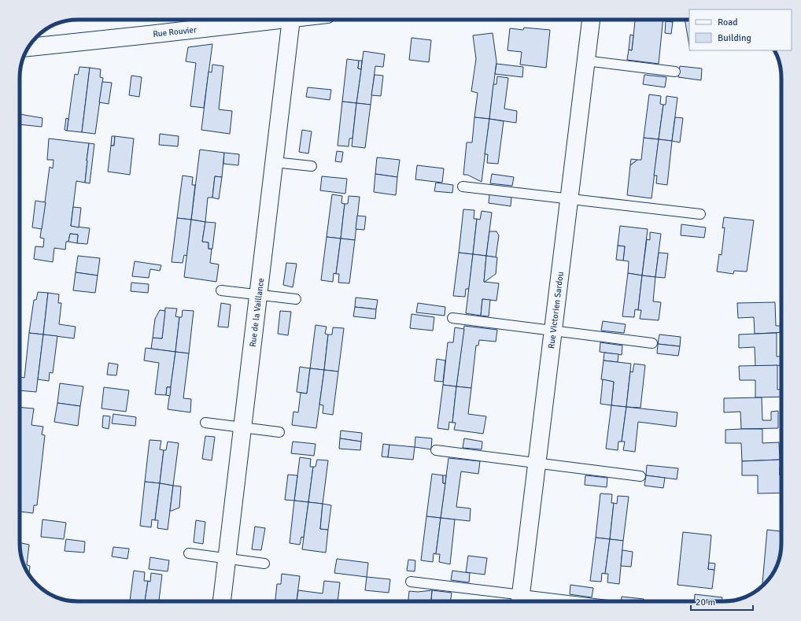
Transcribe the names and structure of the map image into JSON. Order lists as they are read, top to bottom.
{
  "streets": {
    "street": ["Rue Rouvier", "Rue Victorien Sardou", "Rue de la Vaillance"]
  },
  "legend": ["Road", "Building"],
  "scale_bar": "20 m"
}
